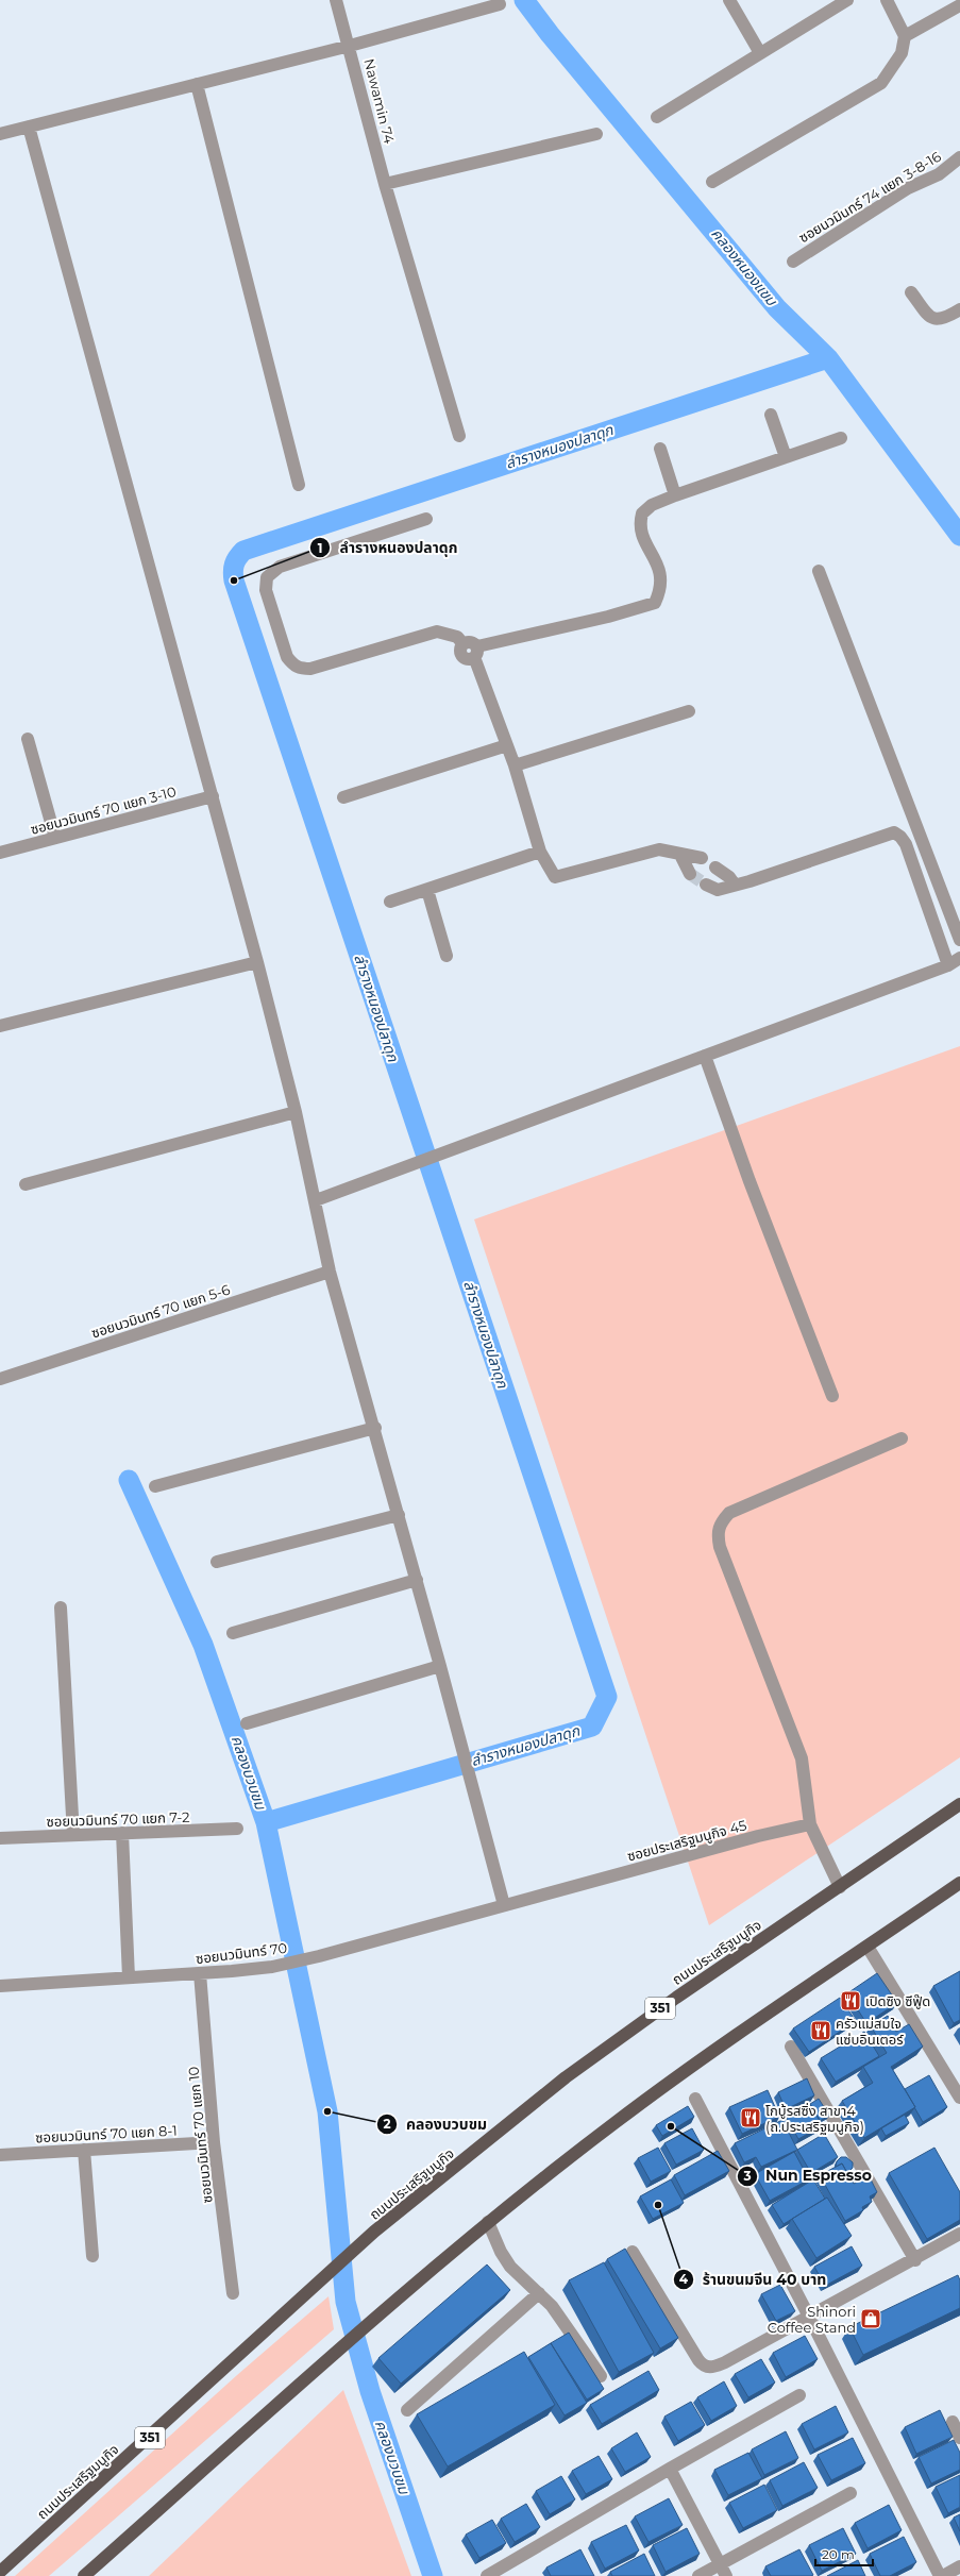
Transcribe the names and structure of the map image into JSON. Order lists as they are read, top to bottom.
{
  "streets": {
    "main road": ["ถนนประเสริฐมนูกิจ", "351"],
    "street": [
      "Nawamin 74",
      "ซอยนวมินทร์ 74 แยก 3-8-16",
      "ซอยนวมินทร์ 70 แยก 3-10",
      "ซอยนวมินทร์ 70 แยก 5-6",
      "ซอยนวมินทร์ 70 แยก 7-2",
      "ซอยประเสริฐมนูกิจ 45",
      "ซอยนวมินทร์ 70",
      "ซอยนวมินทร์ 70 แยก 8-1",
      "ซอยนวมินทร์ 70 แยก 10"
    ]
  },
  "crossings": [
    ["ซอยประเสริฐมนูกิจ 45", "ซอยนวมินทร์ 70"],
    ["ซอยนวมินทร์ 70", "ซอยนวมินทร์ 70 แยก 10"],
    ["ซอยนวมินทร์ 70 แยก 8-1", "ซอยนวมินทร์ 70 แยก 10"]
  ],
  "water": ["คลองหนองแขม", "ลำรางหนองปลาดุก", "คลองบวบขม"],
  "places": {
    "other": [
      "ลำรางหนองปลาดุก",
      "คลองบวบขม",
      "Nun Espresso",
      "ร้านขนมจีน 40 บาท"
    ],
    "restaurant": ["เปิดซิง ซีฟู๊ด", "ครัวแม่สมใจ แซ่บอินเตอร์", "โกบู้รสซิ่ง สาขา4 (ถ.ประเสริฐมนูกิจ)"],
    "shop": ["Shinori Coffee Stand"]
  },
  "scale_bar": "20 m"
}
